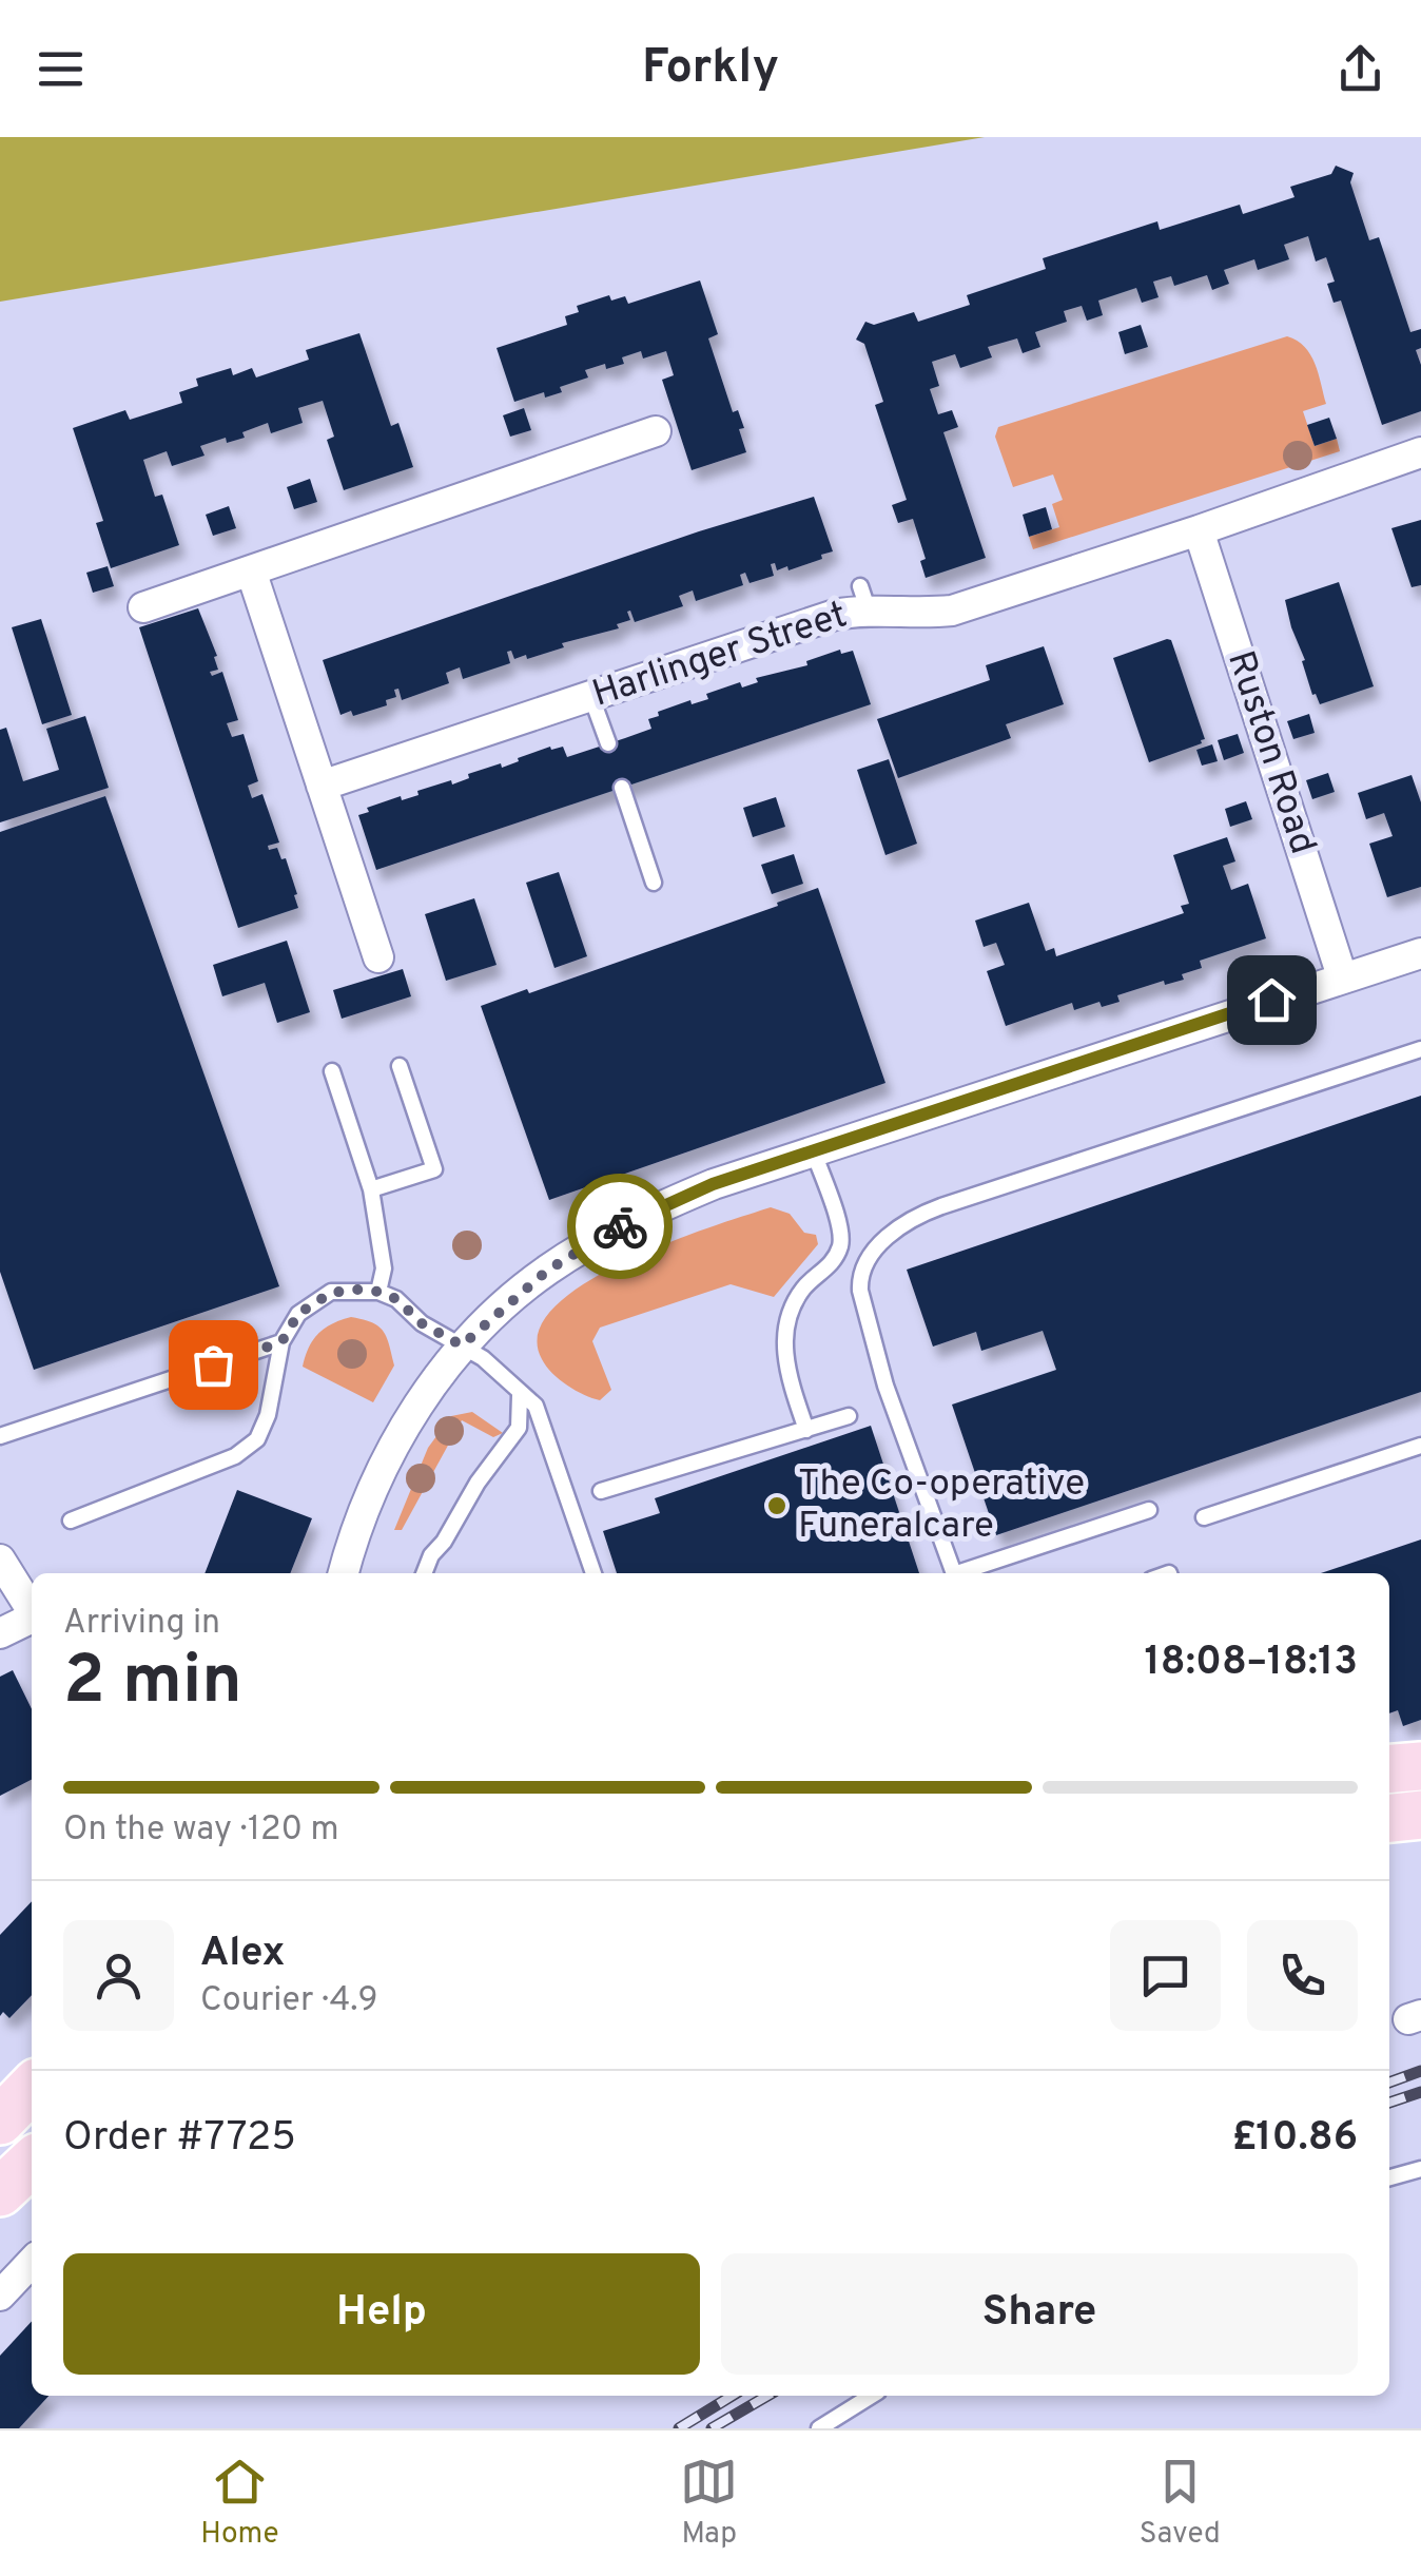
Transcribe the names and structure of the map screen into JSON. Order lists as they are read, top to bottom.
{
  "streets": {
    "street": ["Harlinger Street", "Ruston Road"]
  },
  "crossings": [
    ["Harlinger Street", "Ruston Road"]
  ],
  "places": ["The Co-operative Funeralcare"],
  "page": {
    "header": "Forkly",
    "heading": ["2 min", "Arriving in", "18:08–18:13"],
    "panel": [
      "Alex",
      "Courier · 4.9",
      "Order #7725",
      "£10.86"
    ],
    "bar": "On the way · 120 m",
    "buttons": ["Help", "Share"],
    "tabs": ["Home", "Map", "Saved"]
  }
}
